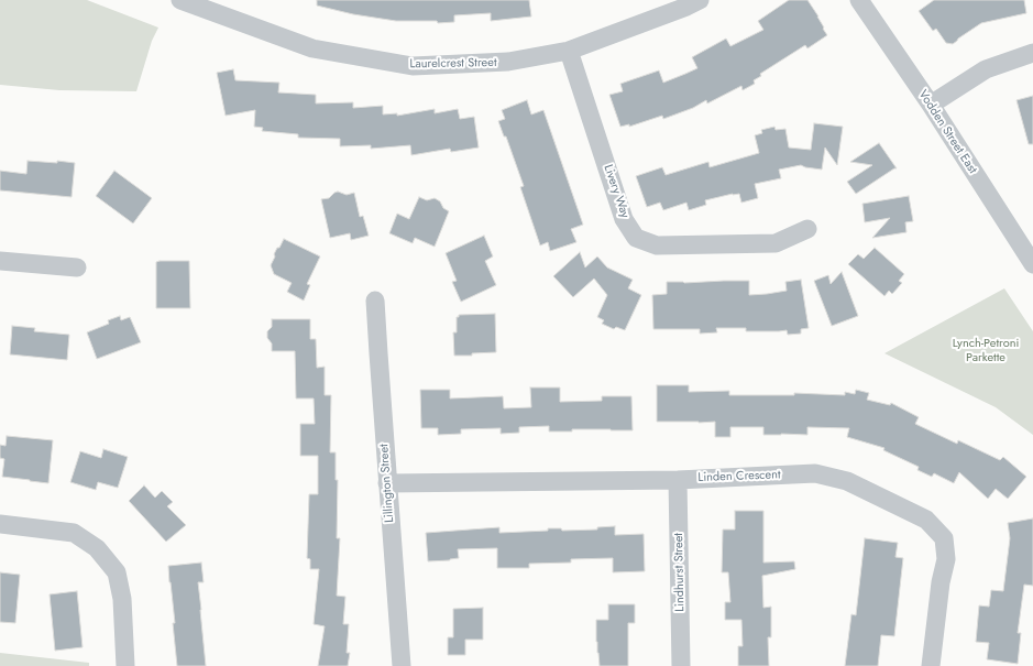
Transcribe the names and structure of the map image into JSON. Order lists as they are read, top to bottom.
{
  "streets": {
    "street": [
      "Laurelcrest Street",
      "Vodden Street East",
      "Livery Way",
      "Linden Crescent",
      "Lillington Street",
      "Lindhurst Street"
    ]
  },
  "crossings": [
    ["Laurelcrest Street", "Livery Way"],
    ["Linden Crescent", "Lillington Street"],
    ["Linden Crescent", "Lindhurst Street"]
  ],
  "parks": ["Lynch-Petroni Parkette"]
}
